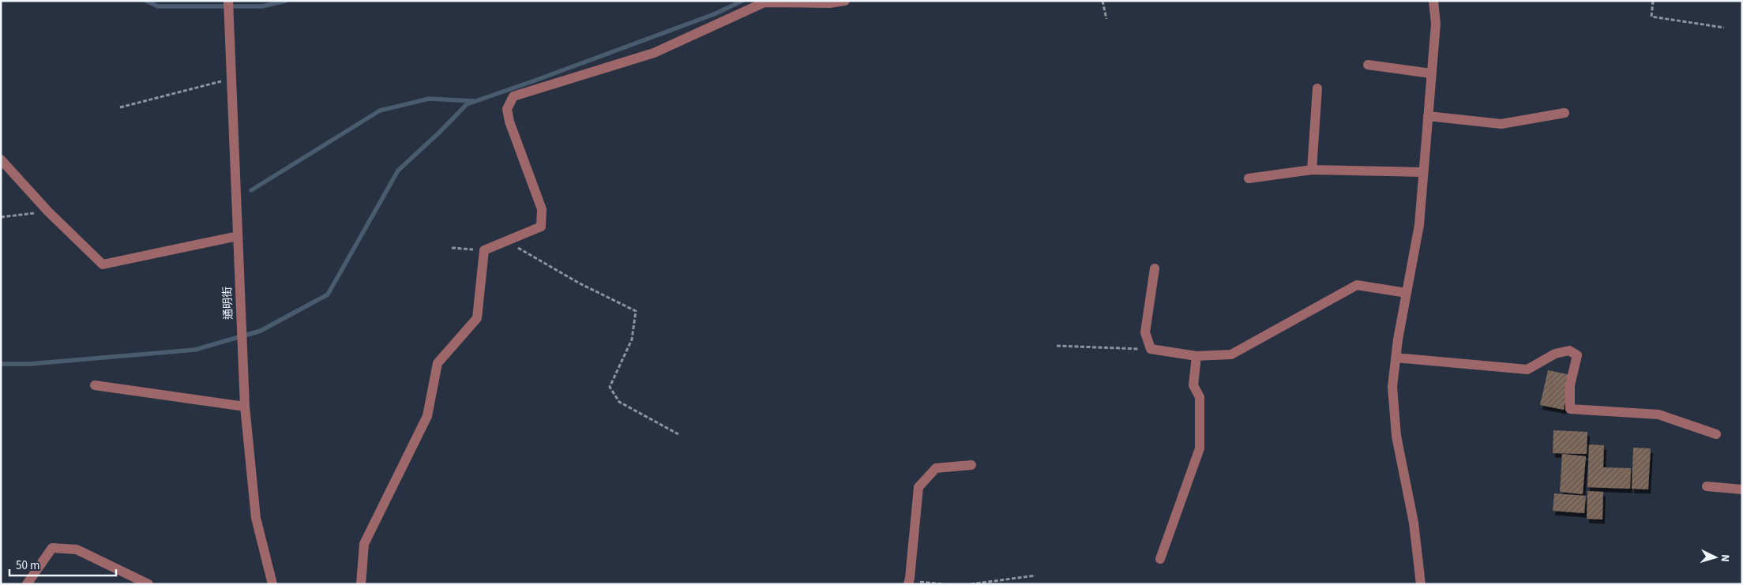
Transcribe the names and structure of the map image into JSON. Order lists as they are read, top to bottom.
{
  "streets": {
    "street": ["通明街"]
  },
  "scale_bar": "50 m",
  "north": "right"
}
